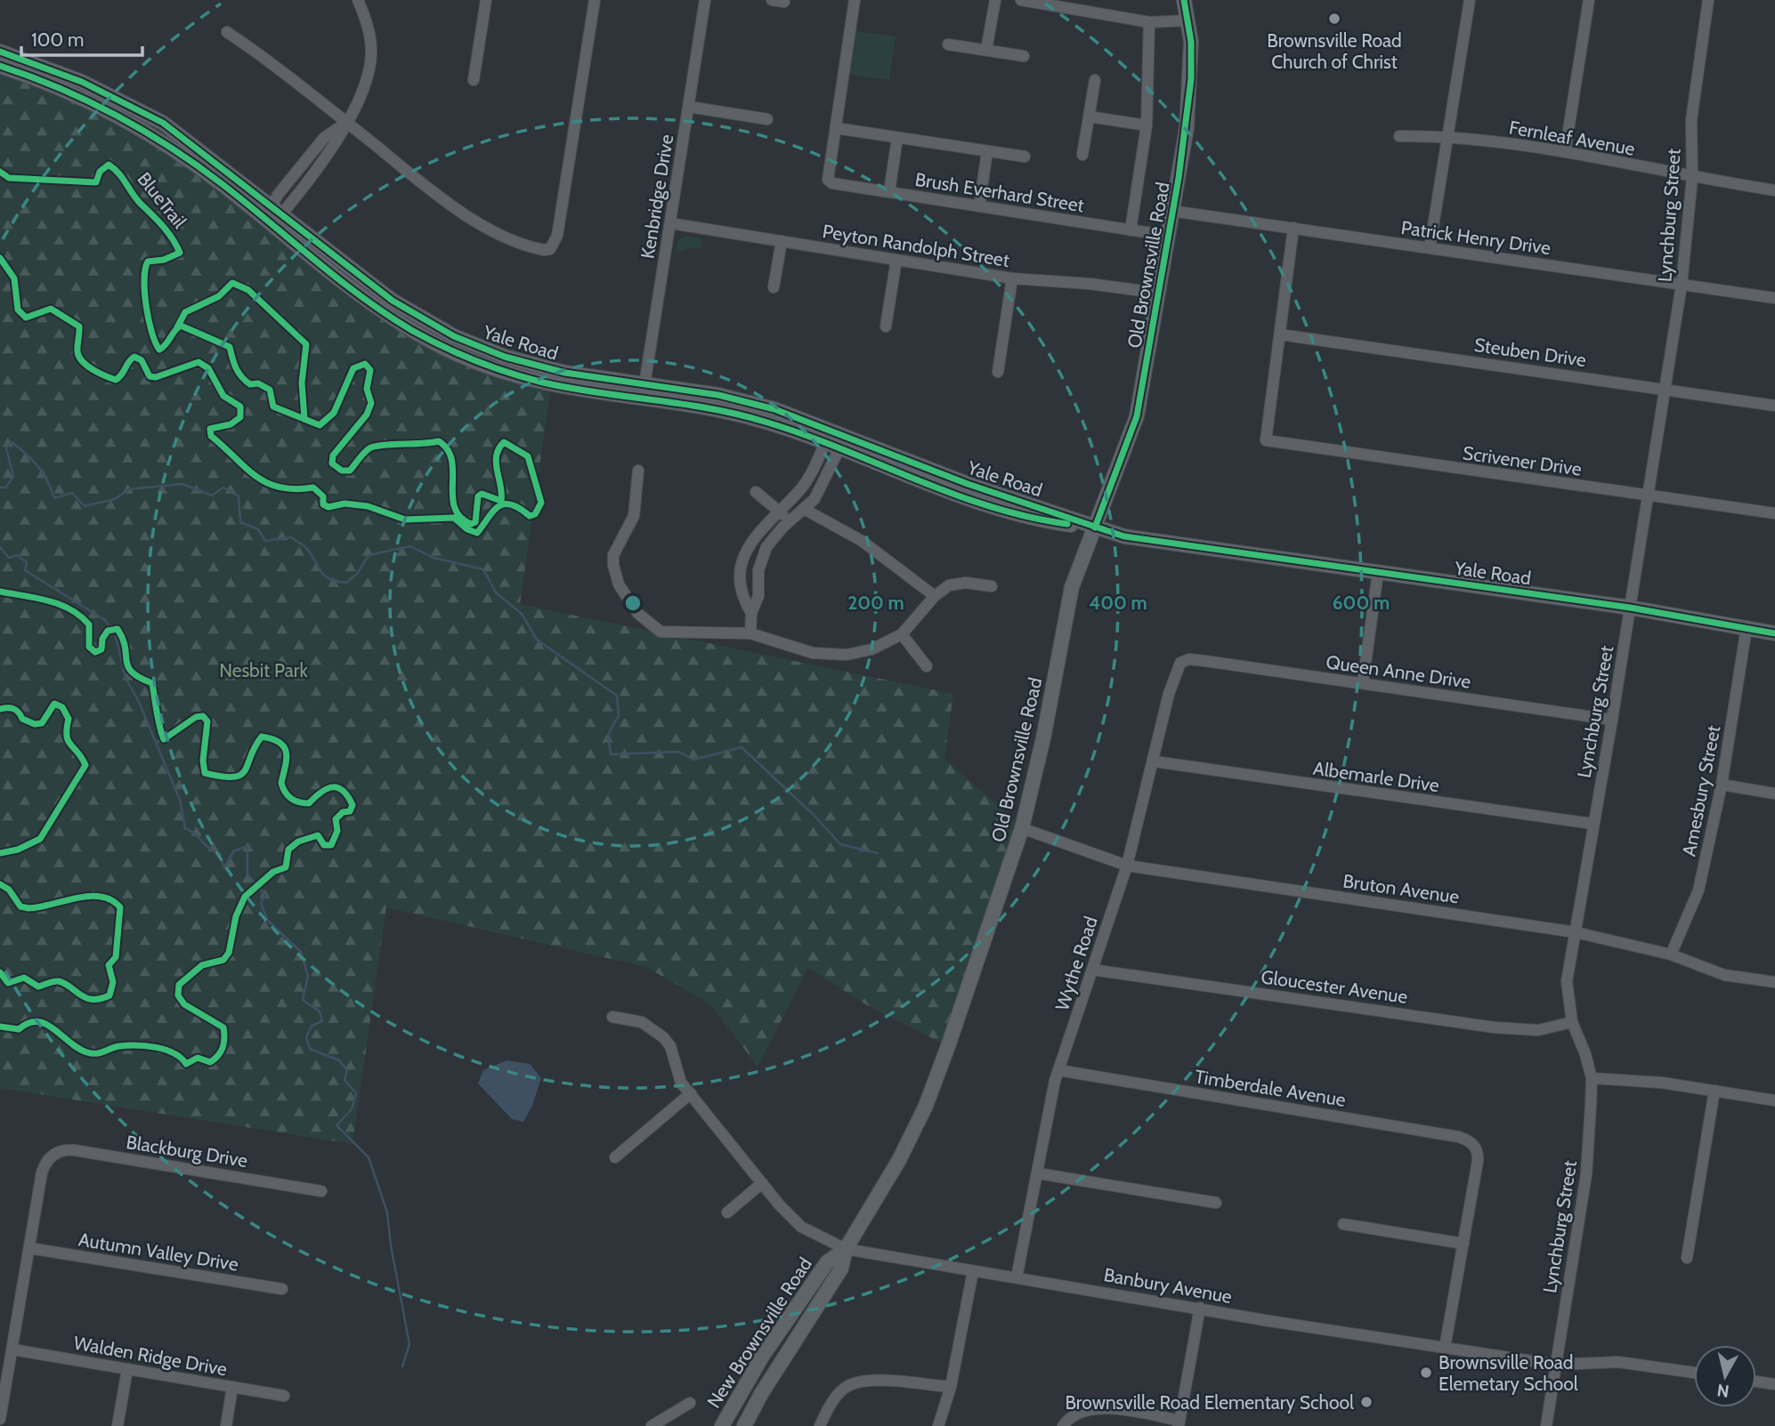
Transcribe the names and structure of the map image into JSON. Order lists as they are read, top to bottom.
{
  "streets": {
    "main road": ["Old Brownsville Road", "Yale Road", "New Brownsville Road"],
    "street": [
      "Fernleaf Avenue",
      "Brush Everhard Street",
      "Kenbridge Drive",
      "Lynchburg Street",
      "Patrick Henry Drive",
      "Peyton Randolph Street",
      "Steuben Drive",
      "Scrivener Drive",
      "Queen Anne Drive",
      "Albemarle Drive",
      "Amesbury Street",
      "Bruton Avenue",
      "Wythe Road",
      "Gloucester Avenue",
      "Timberdale Avenue",
      "Blackburg Drive",
      "Autumn Valley Drive",
      "Banbury Avenue",
      "Walden Ridge Drive"
    ],
    "cycle path": ["BlueTrail"]
  },
  "crossings": [
    ["Fernleaf Avenue", "Lynchburg Street"],
    ["Brush Everhard Street", "Old Brownsville Road"],
    ["Kenbridge Drive", "Peyton Randolph Street"],
    ["Kenbridge Drive", "Yale Road"],
    ["Lynchburg Street", "Patrick Henry Drive"],
    ["Lynchburg Street", "Yale Road"],
    ["Lynchburg Street", "Steuben Drive"],
    ["Lynchburg Street", "Scrivener Drive"],
    ["Lynchburg Street", "Queen Anne Drive"],
    ["Lynchburg Street", "Albemarle Drive"],
    ["Lynchburg Street", "Bruton Avenue"],
    ["Lynchburg Street", "Gloucester Avenue"],
    ["Lynchburg Street", "Banbury Avenue"],
    ["Patrick Henry Drive", "Old Brownsville Road"],
    ["Peyton Randolph Street", "Old Brownsville Road"],
    ["Old Brownsville Road", "Yale Road"],
    ["Old Brownsville Road", "Bruton Avenue"],
    ["Old Brownsville Road", "Banbury Avenue"],
    ["Old Brownsville Road", "New Brownsville Road"],
    ["Yale Road", "Amesbury Street"],
    ["Steuben Drive", "Scrivener Drive"],
    ["Queen Anne Drive", "Wythe Road"],
    ["Albemarle Drive", "Wythe Road"],
    ["Amesbury Street", "Bruton Avenue"],
    ["Bruton Avenue", "Wythe Road"],
    ["Wythe Road", "Gloucester Avenue"],
    ["Wythe Road", "Timberdale Avenue"],
    ["Wythe Road", "Banbury Avenue"],
    ["Blackburg Drive", "Autumn Valley Drive"],
    ["Banbury Avenue", "New Brownsville Road"]
  ],
  "parks": ["Nesbit Park"],
  "places": ["Brownsville Road Church of Christ", "Brownsville Road Elemetary School", "Brownsville Road Elementary School"],
  "scale_bar": "100 m",
  "north": "bottom",
  "rings": ["200 m", "400 m", "600 m"]
}
